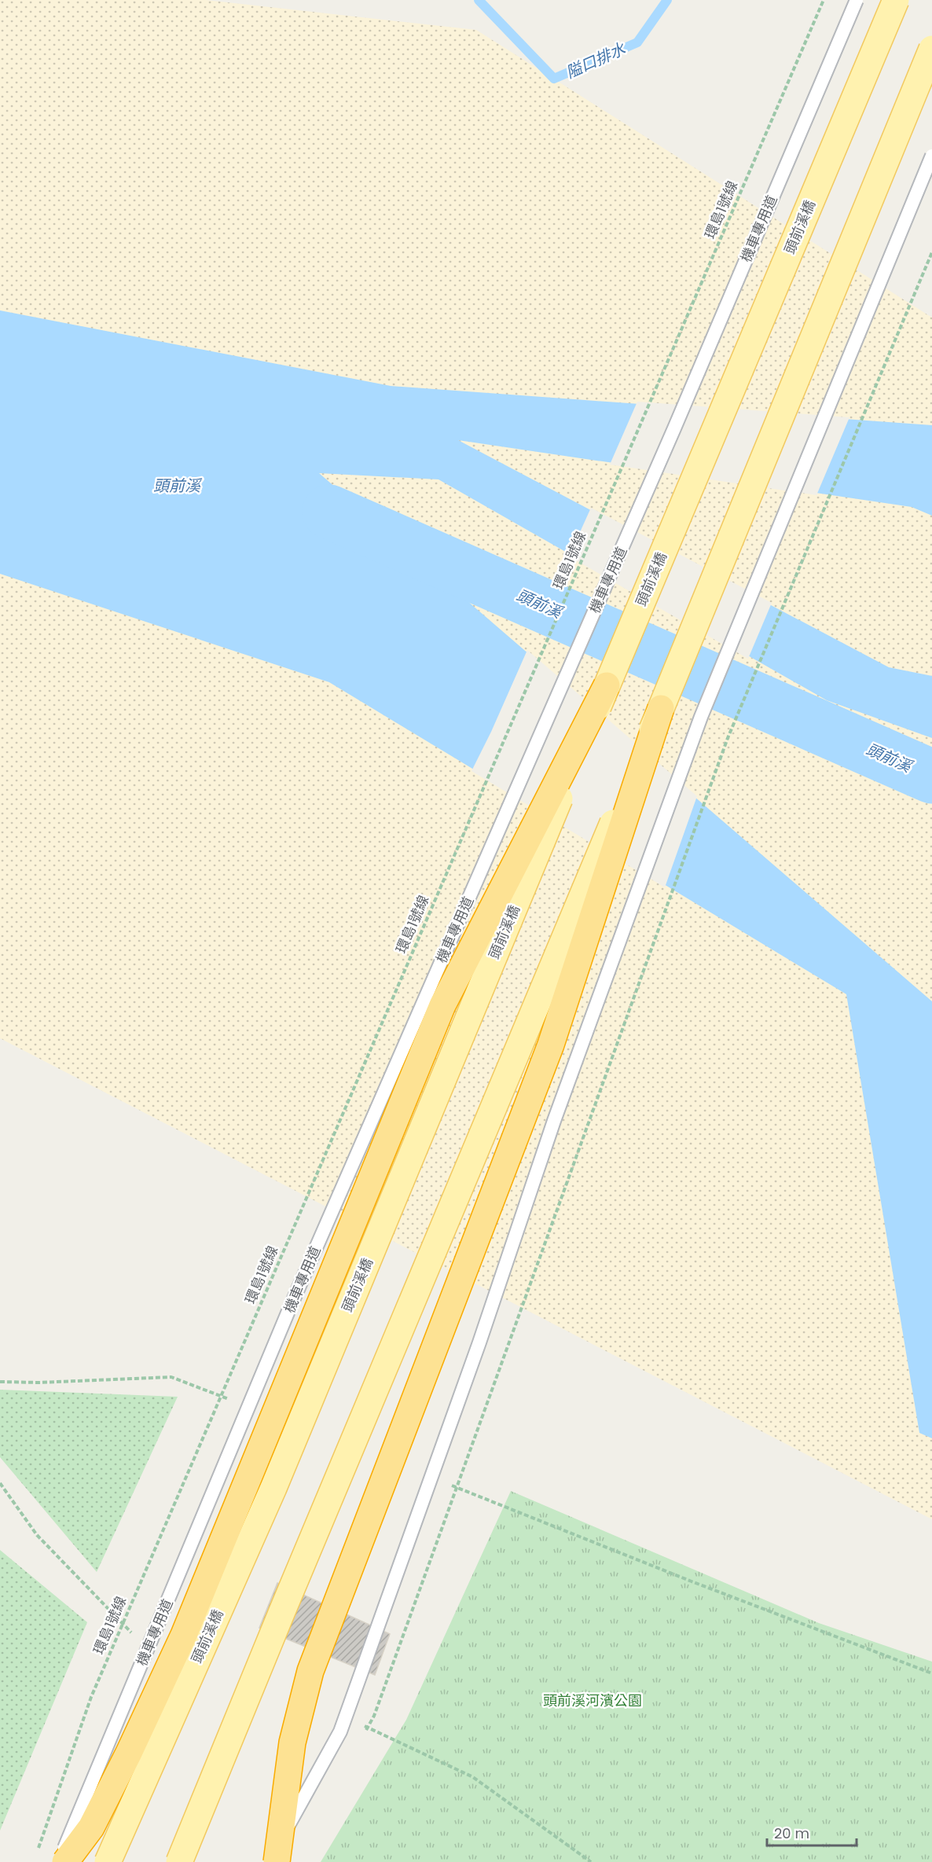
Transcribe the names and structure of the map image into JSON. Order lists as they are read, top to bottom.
{
  "streets": {
    "main road": ["頭前溪橋"],
    "lane": ["機車專用道"],
    "path": ["環島1號線"]
  },
  "water": ["隘口排水", "頭前溪"],
  "parks": ["頭前溪河濱公園"],
  "scale_bar": "20 m"
}
